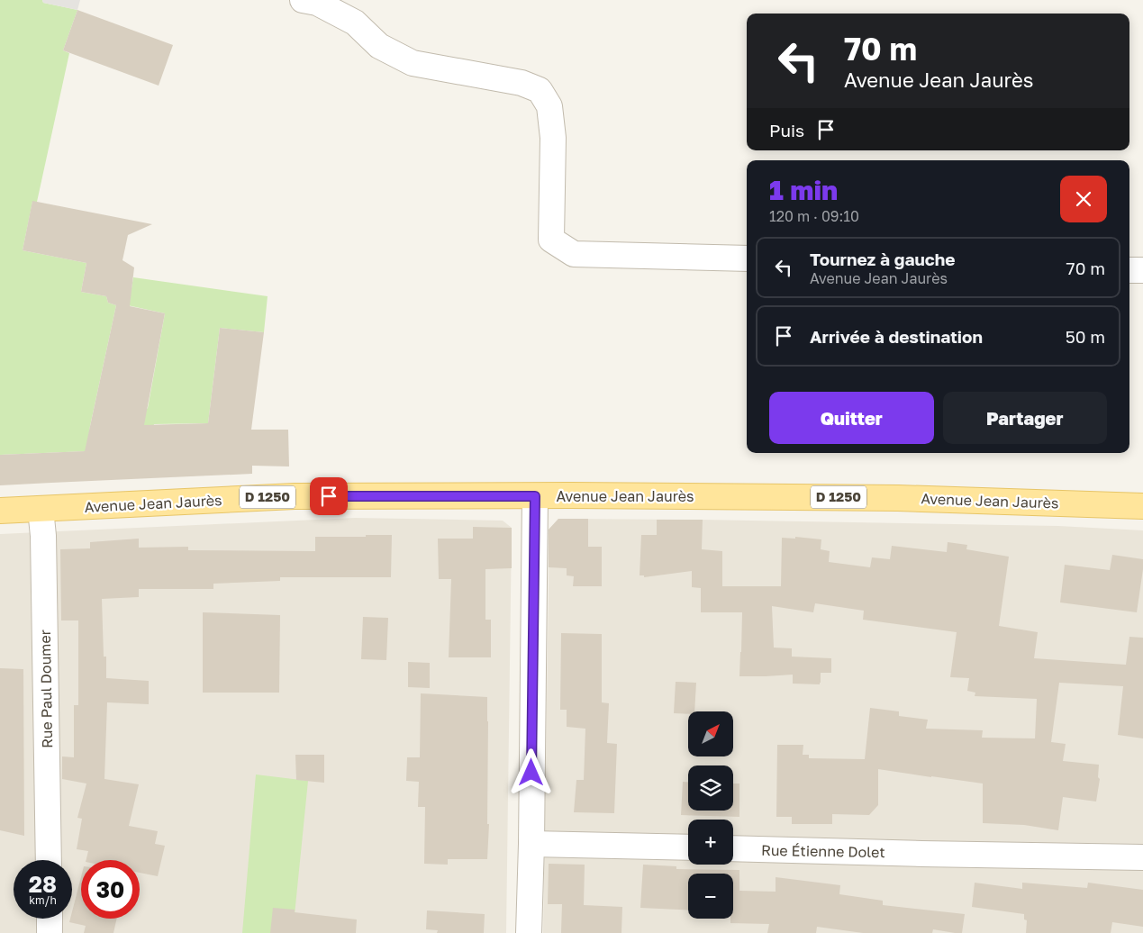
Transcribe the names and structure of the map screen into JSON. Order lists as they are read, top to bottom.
{
  "streets": {
    "main road": ["Avenue Jean Jaurès", "D 1250"],
    "street": ["Rue Paul Doumer", "Rue Étienne Dolet"]
  },
  "crossings": [
    ["Avenue Jean Jaurès", "Rue Paul Doumer"]
  ],
  "north": "top right",
  "page": {
    "turn": ["70 m", "Avenue Jean Jaurès"],
    "then": "Puis",
    "heading": ["1 min", "120 m · 09:10"],
    "list": [
      {
        "name": "Tournez à gauche",
        "note": "Avenue Jean Jaurès",
        "value": "70 m"
      },
      {
        "name": "Arrivée à destination",
        "value": "50 m"
      }
    ],
    "buttons": ["Quitter", "Partager"],
    "map_buttons": ["+", "−"],
    "speed": "28 km/h",
    "limit": "30"
  }
}
